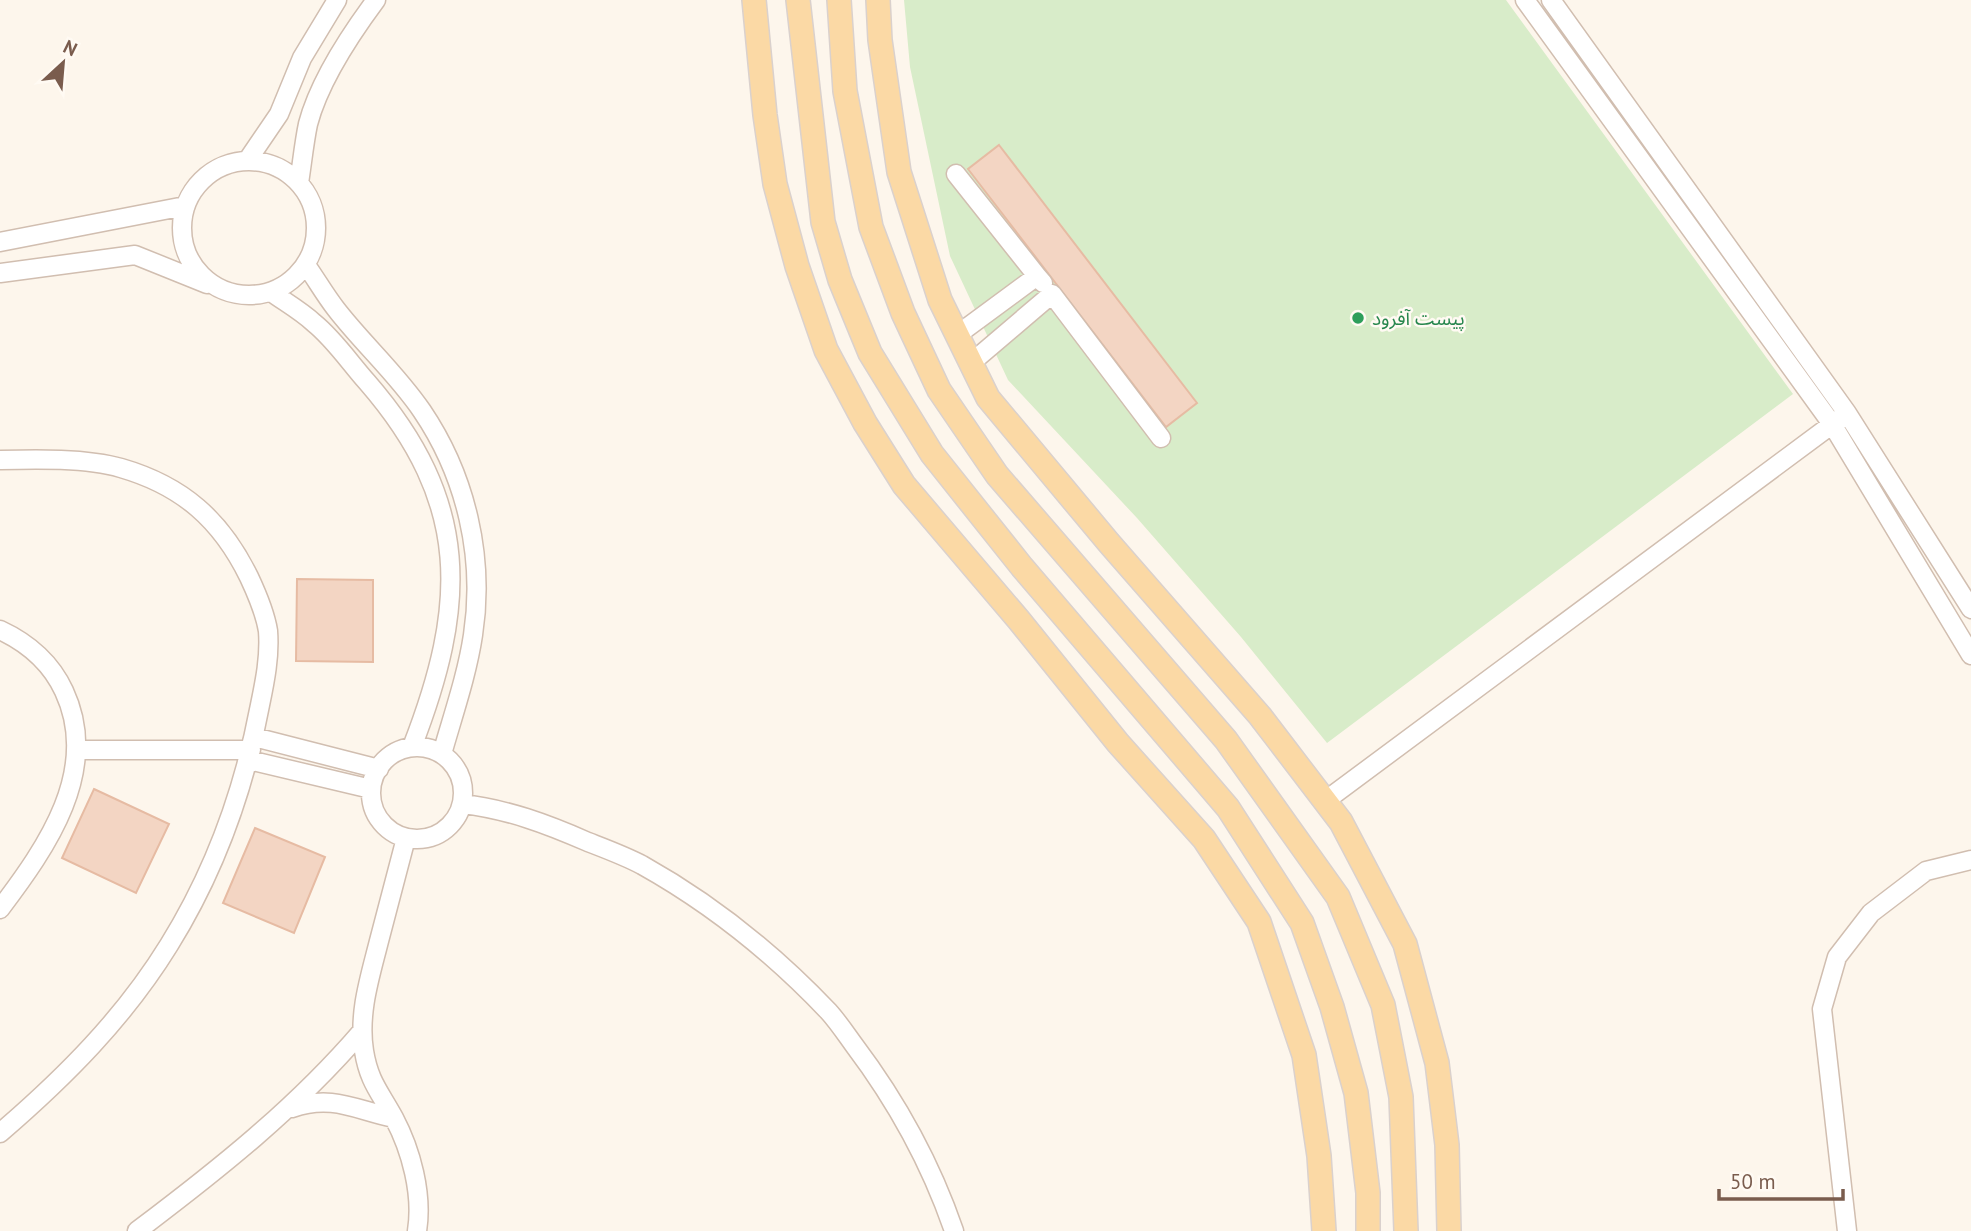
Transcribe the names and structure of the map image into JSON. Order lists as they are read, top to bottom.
{
  "places": ["پیست آفرود"],
  "scale_bar": "50 m",
  "north": "top right"
}
